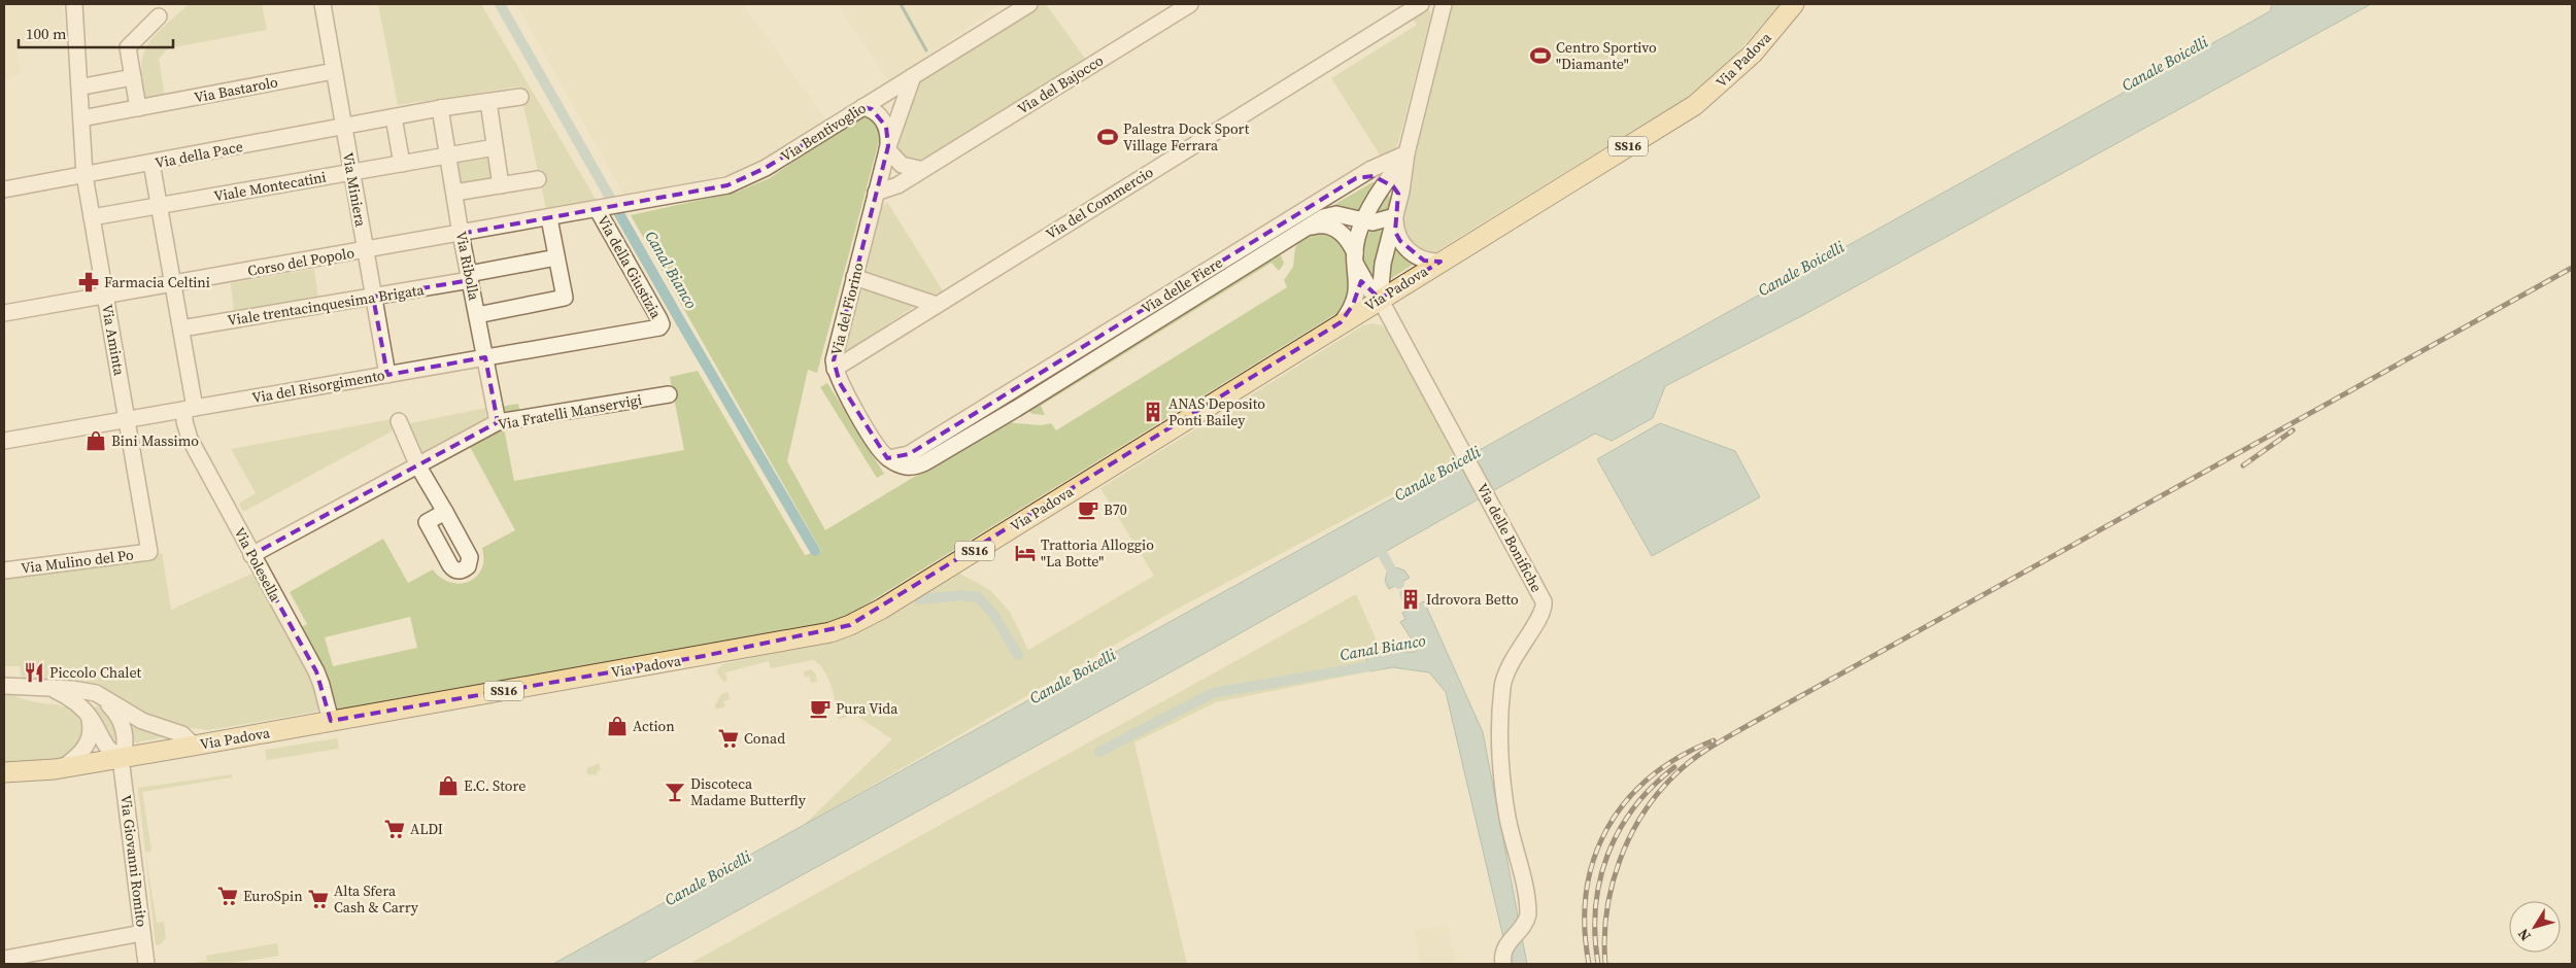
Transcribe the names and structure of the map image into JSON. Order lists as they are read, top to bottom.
{
  "streets": {
    "main road": ["Via Padova", "SS16"],
    "street": [
      "Via del Bajocco",
      "Via Bastarolo",
      "Via Bentivoglio",
      "Via della Pace",
      "Viale Montecatini",
      "Via Miniera",
      "Via del Commercio",
      "Corso del Popolo",
      "Via Ribolla",
      "Via della Giustizia",
      "Via delle Fiere",
      "Viale trentacinquesima Brigata",
      "Via del Fiorino",
      "Via Aminta",
      "Via del Risorgimento",
      "Via Fratelli Manservigi",
      "Via delle Bonifiche",
      "Via Mulino del Po",
      "Via Polesella",
      "Via Giovanni Romito"
    ]
  },
  "crossings": [
    ["Via Padova", "Via delle Bonifiche"],
    ["Via Padova", "Via Polesella"],
    ["Via Padova", "Via Giovanni Romito"],
    ["Via del Bajocco", "Via del Fiorino"],
    ["Via Bastarolo", "Via Miniera"],
    ["Via Bastarolo", "Via Aminta"],
    ["Via Bentivoglio", "Corso del Popolo"],
    ["Via Bentivoglio", "Via della Giustizia"],
    ["Via Bentivoglio", "Via del Fiorino"],
    ["Via della Pace", "Via Miniera"],
    ["Via della Pace", "Via Ribolla"],
    ["Via della Pace", "Via Aminta"],
    ["Via della Pace", "Via Polesella"],
    ["Viale Montecatini", "Via Miniera"],
    ["Viale Montecatini", "Via Ribolla"],
    ["Viale Montecatini", "Via Aminta"],
    ["Viale Montecatini", "Via Polesella"],
    ["Via Miniera", "Corso del Popolo"],
    ["Via Miniera", "Viale trentacinquesima Brigata"],
    ["Via Miniera", "Via del Risorgimento"],
    ["Via del Commercio", "Via del Fiorino"],
    ["Corso del Popolo", "Via Ribolla"],
    ["Corso del Popolo", "Via della Giustizia"],
    ["Corso del Popolo", "Via Aminta"],
    ["Corso del Popolo", "Via Polesella"],
    ["Via Ribolla", "Viale trentacinquesima Brigata"],
    ["Via Ribolla", "Via del Risorgimento"],
    ["Via Ribolla", "Via Fratelli Manservigi"],
    ["Via della Giustizia", "Via del Risorgimento"],
    ["Via delle Fiere", "Via del Fiorino"],
    ["Viale trentacinquesima Brigata", "Via Polesella"],
    ["Via Aminta", "Via del Risorgimento"],
    ["Via Aminta", "Via Mulino del Po"],
    ["Via del Risorgimento", "Via Polesella"],
    ["Via Fratelli Manservigi", "Via Polesella"]
  ],
  "water": ["Canale Boicelli", "Canal Bianco"],
  "places": {
    "sports": ["Centro Sportivo \"Diamante\"", "Palestra Dock Sport Village Ferrara"],
    "pharmacy": ["Farmacia Celtini"],
    "building": ["ANAS Deposito Ponti Bailey", "Idrovora Betto"],
    "shop": ["Bini Massimo", "Action", "E.C. Store"],
    "cafe": ["B70", "Pura Vida"],
    "hotel": ["Trattoria Alloggio \"La Botte\""],
    "restaurant": ["Piccolo Chalet"],
    "supermarket": [
      "Conad",
      "ALDI",
      "EuroSpin",
      "Alta Sfera Cash & Carry"
    ],
    "bar": ["Discoteca Madame Butterfly"]
  },
  "scale_bar": "100 m",
  "north": "bottom left"
}
